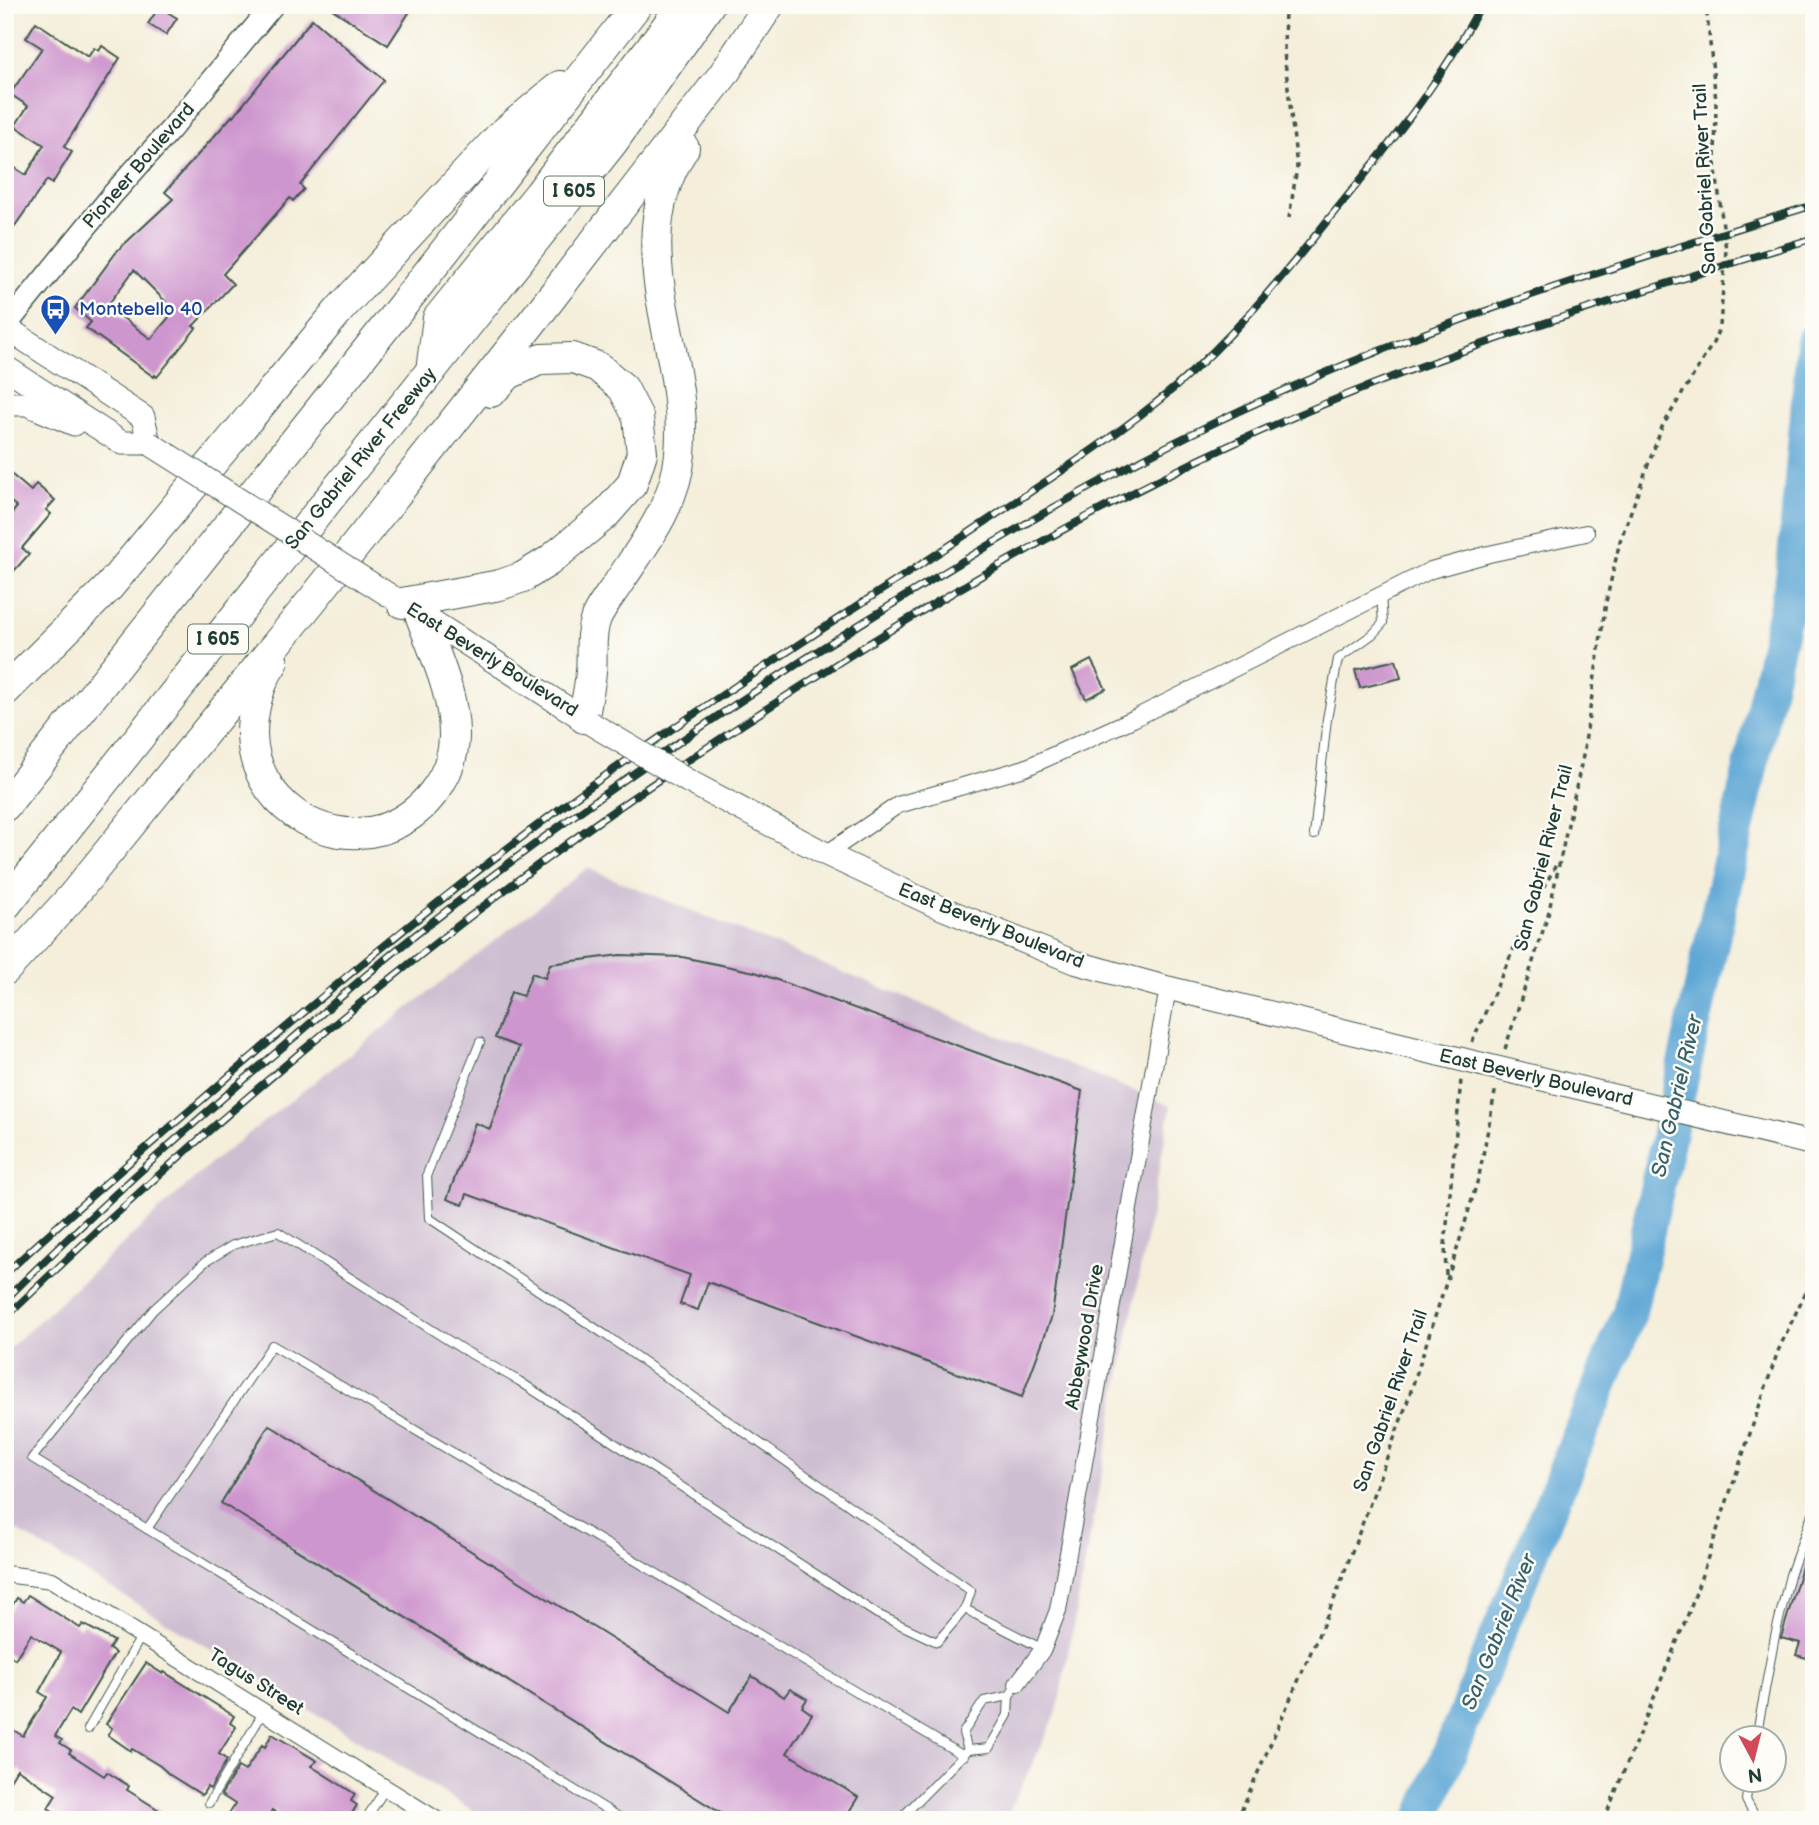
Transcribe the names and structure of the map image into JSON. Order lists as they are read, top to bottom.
{
  "streets": {
    "highway": ["I 605", "San Gabriel River Freeway"],
    "main road": ["East Beverly Boulevard"],
    "street": ["Pioneer Boulevard", "Abbeywood Drive", "Tagus Street"],
    "path": ["San Gabriel River Trail"]
  },
  "crossings": [
    ["East Beverly Boulevard", "Abbeywood Drive"]
  ],
  "water": ["San Gabriel River"],
  "places": {
    "bus stop": ["Montebello 40"]
  },
  "north": "bottom"
}
